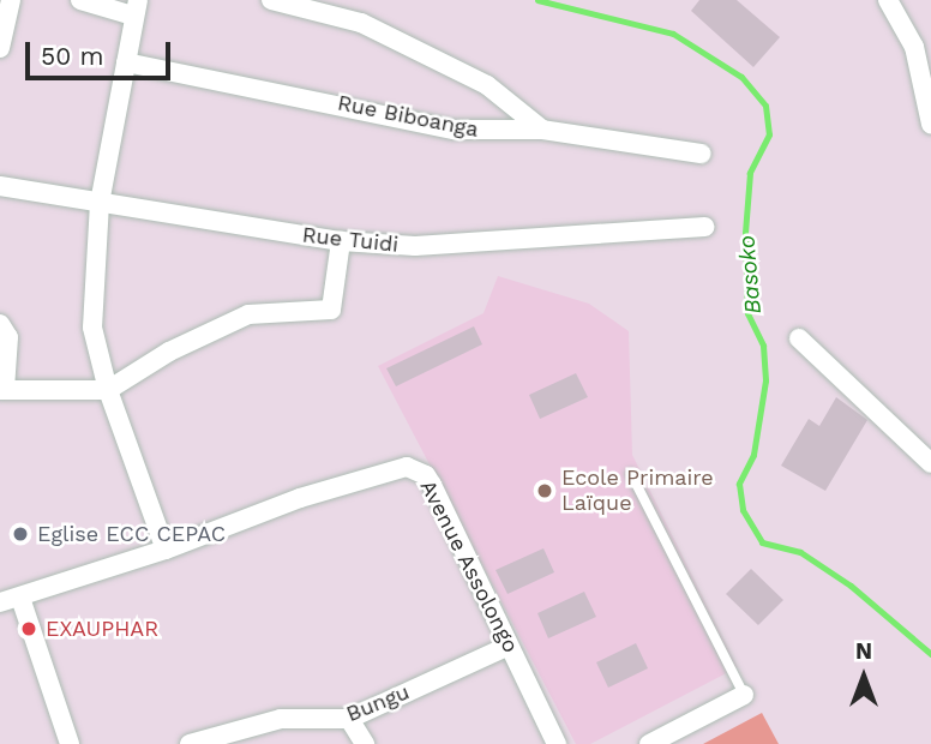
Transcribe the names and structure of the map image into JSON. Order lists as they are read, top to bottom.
{
  "streets": {
    "street": [
      "Rue Biboanga",
      "Rue Tuidi",
      "Avenue Assolongo",
      "Bungu"
    ]
  },
  "crossings": [
    ["Avenue Assolongo", "Bungu"]
  ],
  "water": ["Basoko"],
  "places": ["Ecole Primaire Laïque", "Eglise ECC CEPAC", "EXAUPHAR"],
  "scale_bar": "50 m",
  "north": "top"
}
